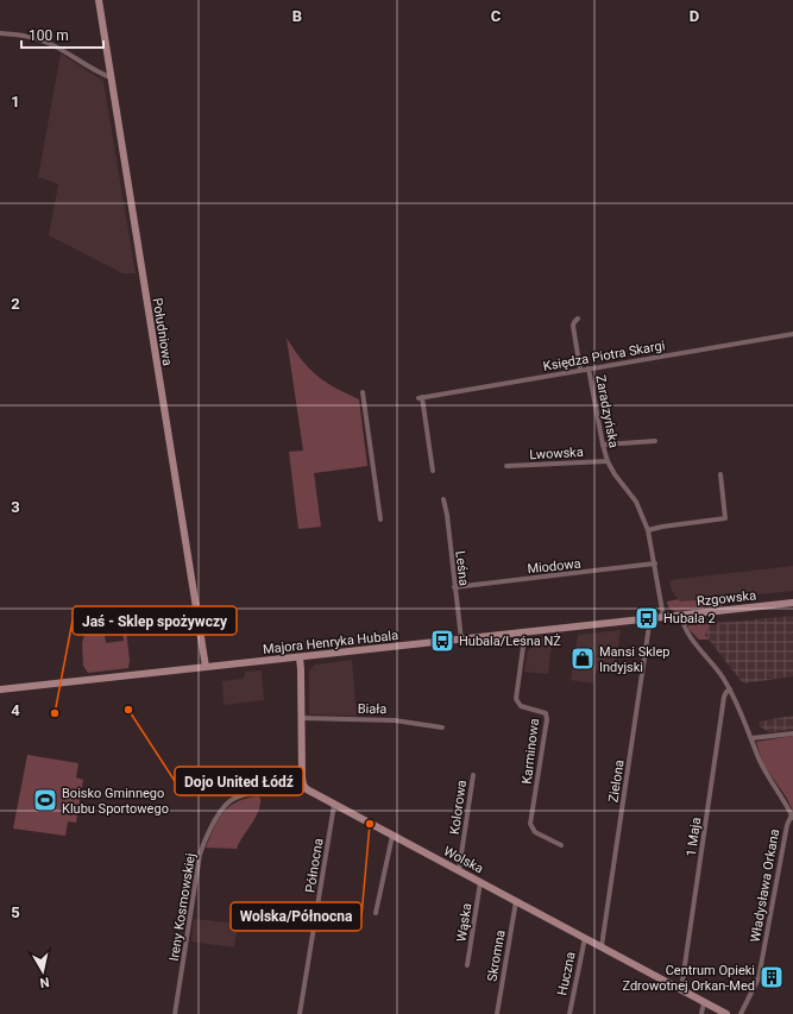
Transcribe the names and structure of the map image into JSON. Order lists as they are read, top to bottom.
{
  "streets": {
    "street": [
      "Południowa",
      "Księdza Piotra Skargi",
      "Zaradzyńska",
      "Lwowska",
      "Miodowa",
      "Leśna",
      "Rzgowska",
      "Majora Henryka Hubala",
      "Biała",
      "Karminowa",
      "Zielona",
      "Kolorowa",
      "1 Maja",
      "Wolska",
      "Północna",
      "Władysława Orkana",
      "Ireny Kosmowskiej",
      "Wąska",
      "Skromna",
      "Huczna"
    ]
  },
  "crossings": [
    ["Południowa", "Majora Henryka Hubala"],
    ["Księdza Piotra Skargi", "Zaradzyńska"],
    ["Zaradzyńska", "Lwowska"],
    ["Zaradzyńska", "Miodowa"],
    ["Zaradzyńska", "Rzgowska"],
    ["Zaradzyńska", "Majora Henryka Hubala"],
    ["Miodowa", "Leśna"],
    ["Leśna", "Majora Henryka Hubala"],
    ["Rzgowska", "Majora Henryka Hubala"],
    ["Majora Henryka Hubala", "Karminowa"],
    ["Majora Henryka Hubala", "Zielona"],
    ["Zielona", "Wolska"],
    ["Kolorowa", "Wolska"],
    ["1 Maja", "Wolska"],
    ["Wolska", "Północna"],
    ["Wolska", "Ireny Kosmowskiej"],
    ["Wolska", "Wąska"],
    ["Wolska", "Skromna"],
    ["Wolska", "Huczna"]
  ],
  "places": {
    "bus stop": ["Hubala 2", "Hubala/Leśna NŻ"],
    "shop": ["Mansi Sklep Indyjski"],
    "other": ["Dojo United Łódź", "Jaś - Sklep spożywczy", "Wolska/Północna"],
    "sports": ["Boisko Gminnego Klubu Sportowego"],
    "building": ["Centrum Opieki Zdrowotnej Orkan-Med"]
  },
  "scale_bar": "100 m",
  "north": "bottom",
  "grid": {
    "columns": ["B", "C", "D"],
    "rows": [
      "1",
      "2",
      "3",
      "4",
      "5"
    ]
  }
}
